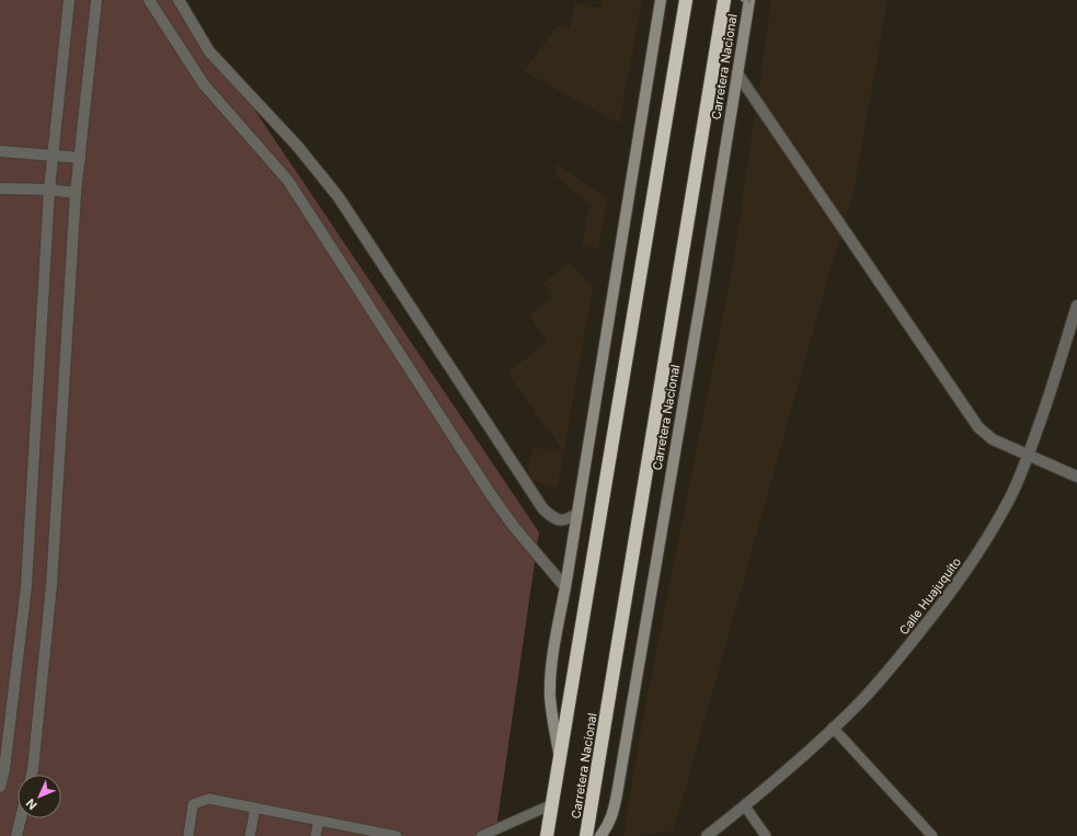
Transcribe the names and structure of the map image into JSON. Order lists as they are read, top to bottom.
{
  "streets": {
    "highway": ["Carretera Nacional"],
    "street": ["Calle Huajuquito"]
  },
  "north": "bottom left"
}
